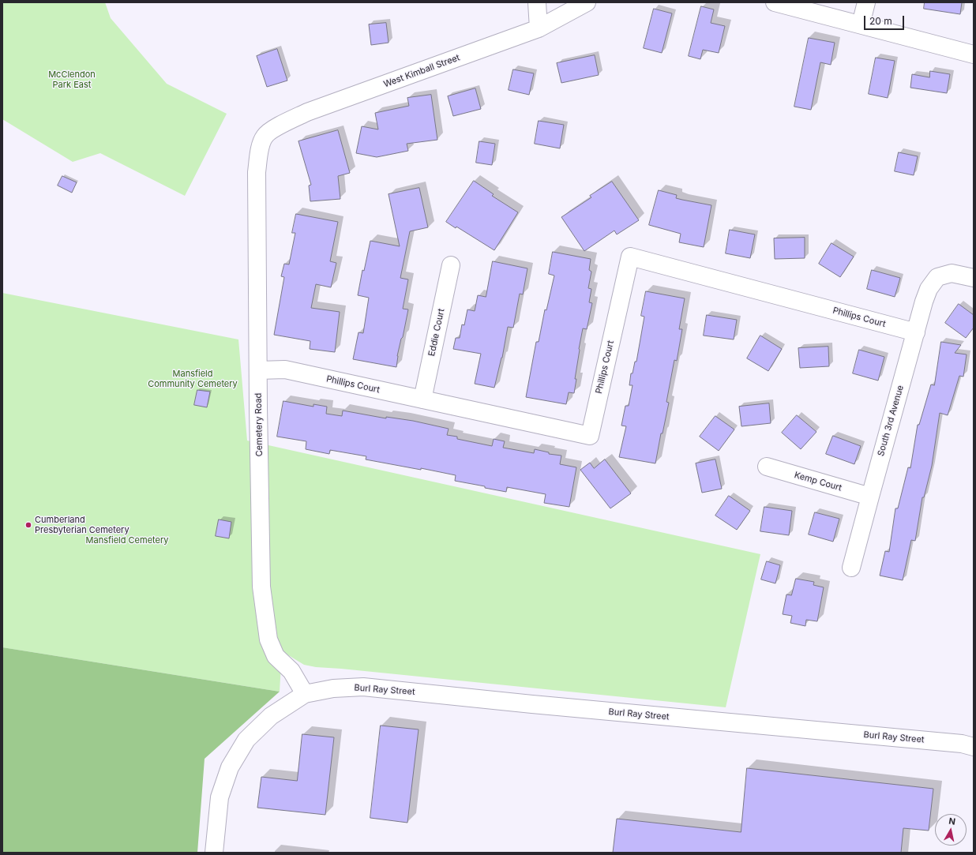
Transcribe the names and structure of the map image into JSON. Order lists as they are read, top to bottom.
{
  "streets": {
    "street": [
      "West Kimball Street",
      "Phillips Court",
      "Eddie Court",
      "South 3rd Avenue",
      "Cemetery Road",
      "Kemp Court",
      "Burl Ray Street"
    ]
  },
  "crossings": [
    ["West Kimball Street", "Cemetery Road"],
    ["Phillips Court", "Eddie Court"],
    ["Phillips Court", "South 3rd Avenue"],
    ["Phillips Court", "Cemetery Road"],
    ["South 3rd Avenue", "Kemp Court"],
    ["Cemetery Road", "Burl Ray Street"]
  ],
  "parks": ["McClendon Park East", "Mansfield Community Cemetery", "Mansfield Cemetery"],
  "places": ["Cumberland Presbyterian Cemetery"],
  "scale_bar": "20 m",
  "north": "top"
}
